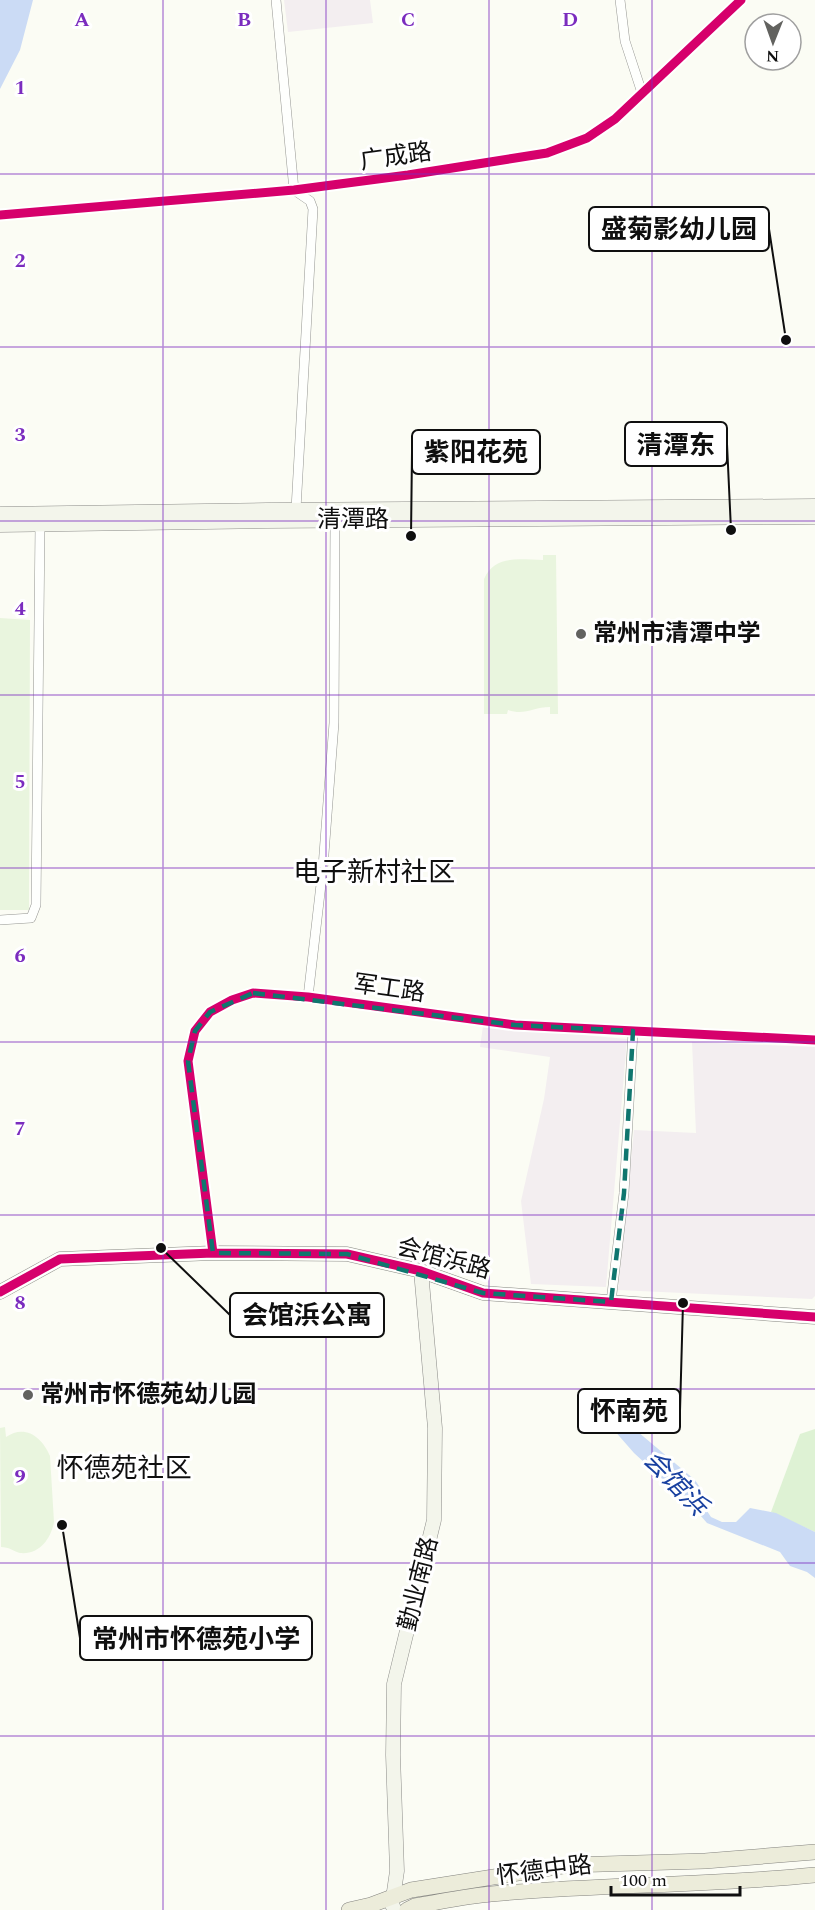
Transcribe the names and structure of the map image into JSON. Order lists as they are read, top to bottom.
{
  "streets": {
    "main road": [
      "清潭路",
      "会馆浜路",
      "勤业南路",
      "怀德中路"
    ],
    "street": ["广成路", "军工路"]
  },
  "crossings": [
    ["军工路", "会馆浜路"],
    ["会馆浜路", "勤业南路"],
    ["勤业南路", "怀德中路"]
  ],
  "districts": ["电子新村社区", "怀德苑社区"],
  "water": ["会馆浜"],
  "places": [
    "盛菊影幼儿园",
    "清潭东",
    "紫阳花苑",
    "常州市清潭中学",
    "会馆浜公寓",
    "怀南苑",
    "常州市怀德苑幼儿园",
    "常州市怀德苑小学"
  ],
  "scale_bar": "100 m",
  "north": "bottom",
  "grid": {
    "columns": [
      "A",
      "B",
      "C",
      "D"
    ],
    "rows": [
      "1",
      "2",
      "3",
      "4",
      "5",
      "6",
      "7",
      "8",
      "9"
    ]
  }
}
